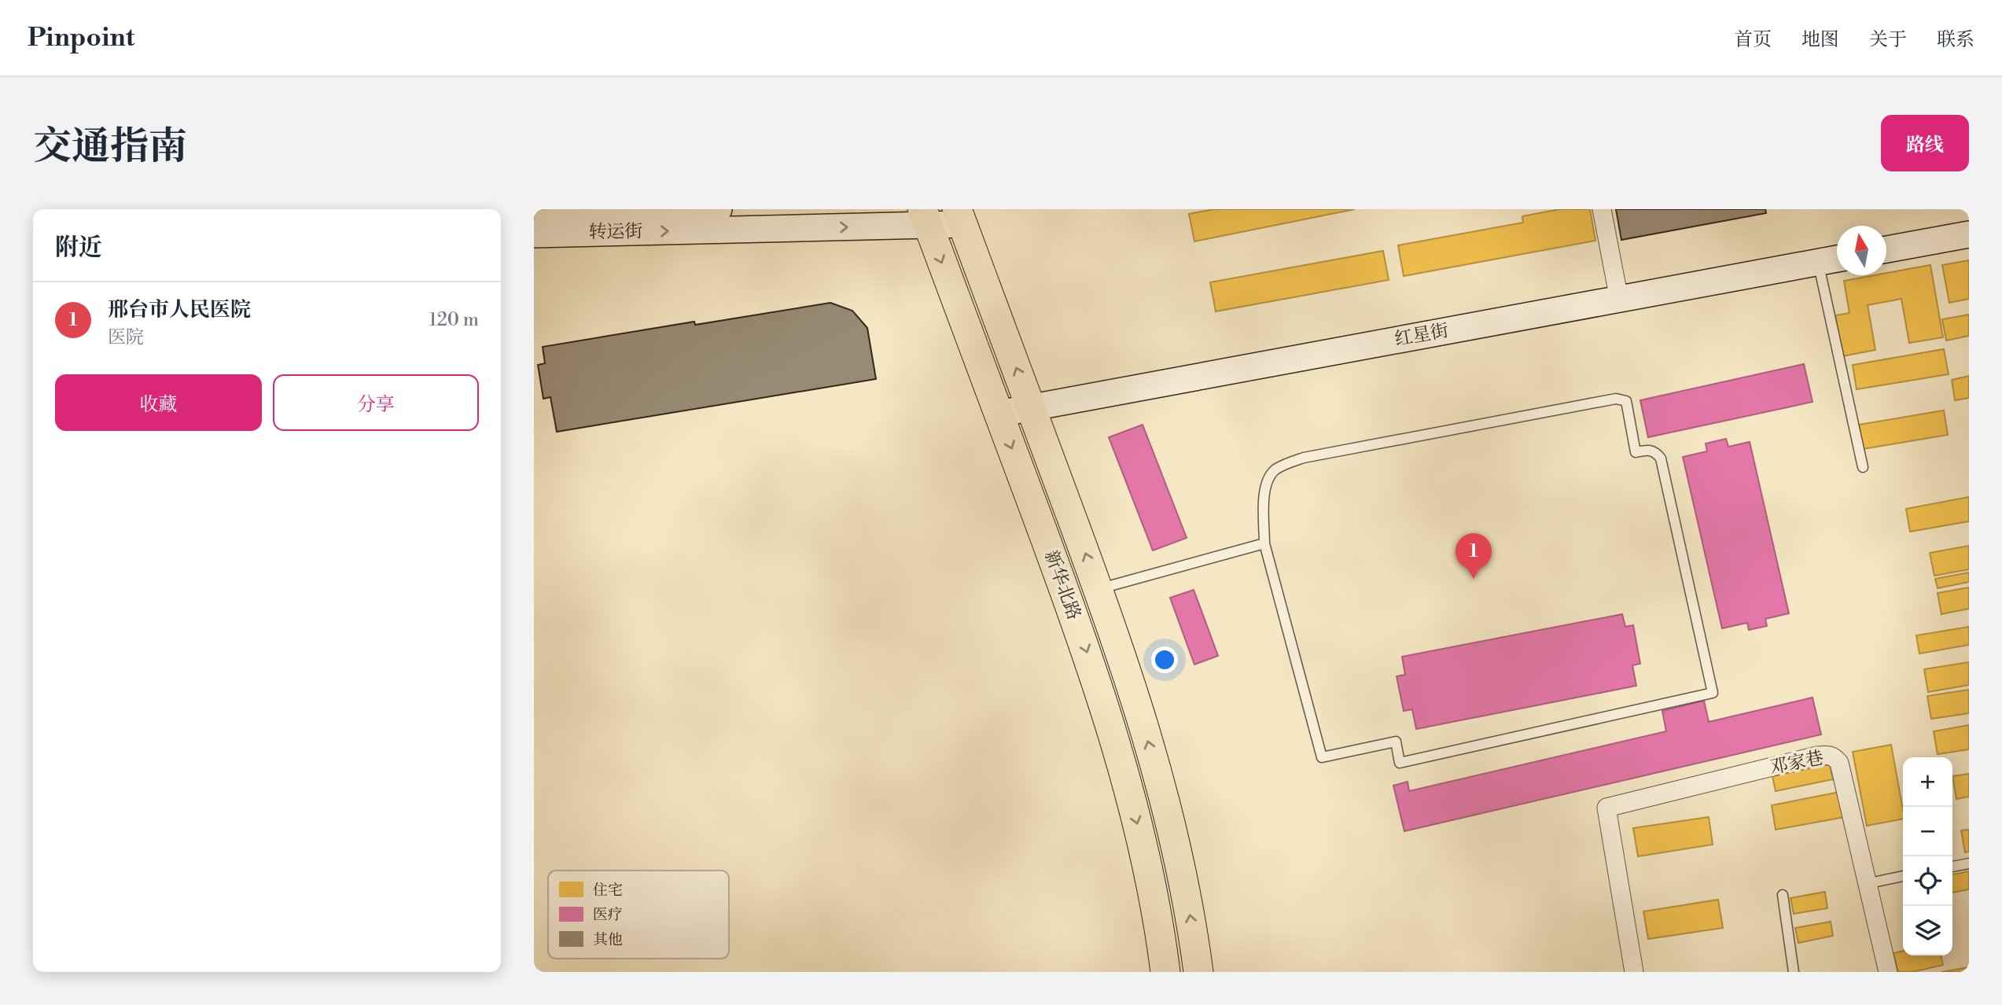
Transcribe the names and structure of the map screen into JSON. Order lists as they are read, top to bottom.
{
  "streets": {
    "main road": ["新华北路"],
    "street": ["转运街", "红星街", "邓家巷"]
  },
  "crossings": [
    ["转运街", "新华北路"],
    ["红星街", "新华北路"]
  ],
  "legend": ["住宅", "医疗", "其他"],
  "north": "top",
  "page": {
    "header": "Pinpoint",
    "nav": [
      "首页",
      "地图",
      "关于",
      "联系"
    ],
    "title": "交通指南",
    "buttons": [
      "路线",
      ["收藏", "分享"]
    ],
    "heading": "附近",
    "list": [
      {
        "mark": "1",
        "name": "邢台市人民医院",
        "note": "医院",
        "value": "120 m"
      }
    ],
    "pins": "1",
    "map_buttons": ["+", "−"]
  }
}
